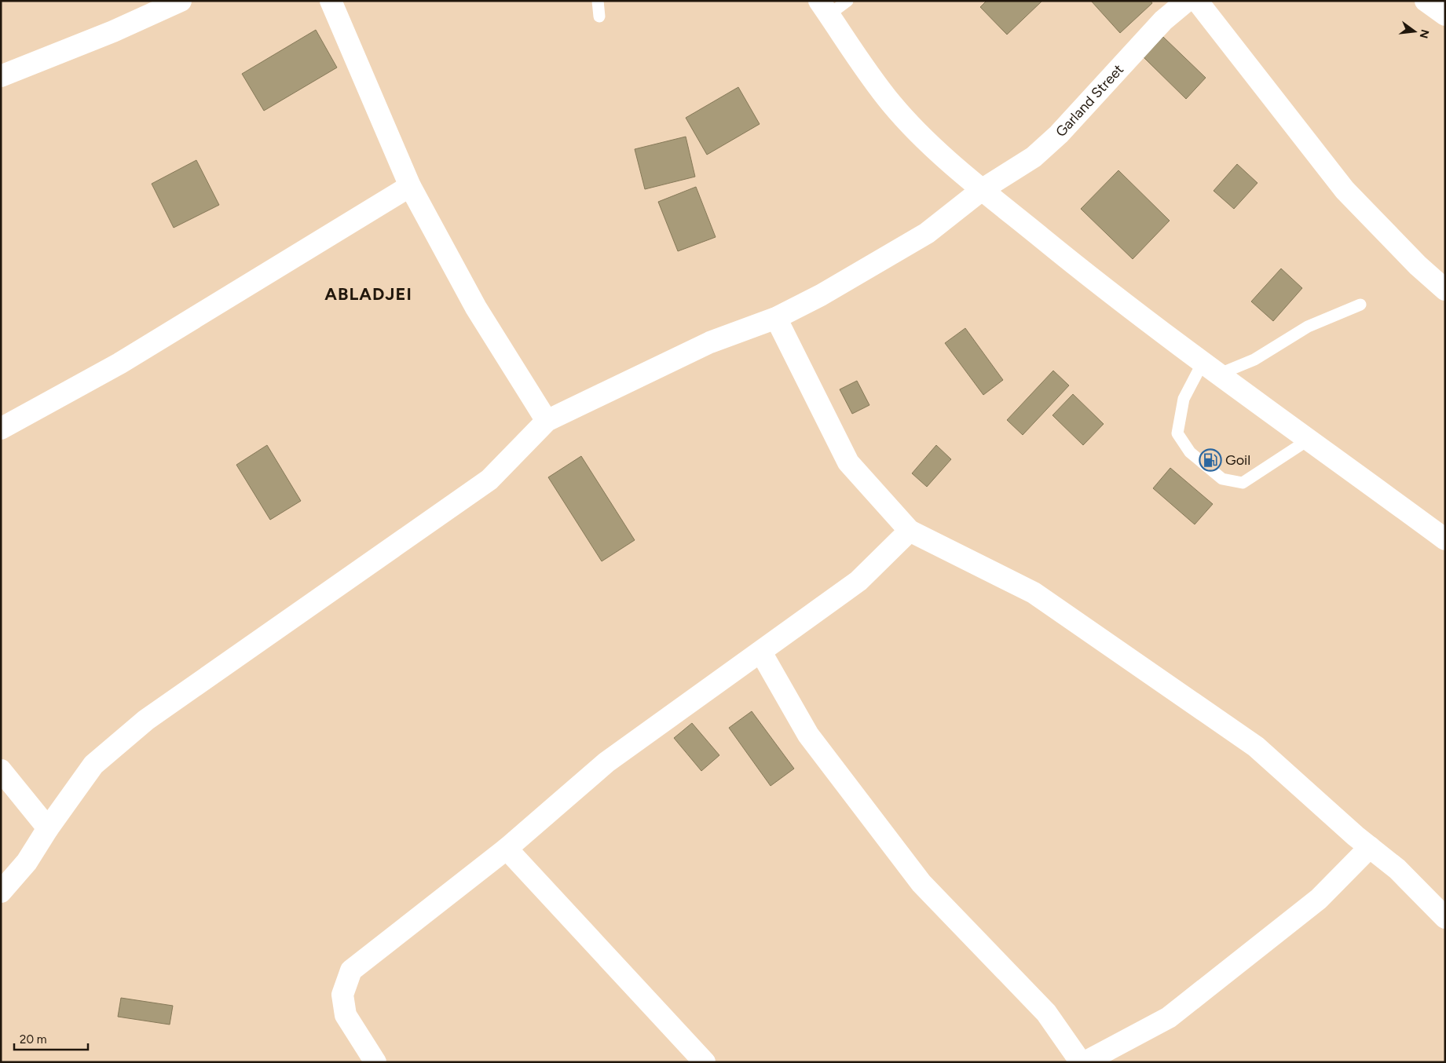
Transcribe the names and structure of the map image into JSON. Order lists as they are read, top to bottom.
{
  "streets": {
    "street": ["Garland Street"]
  },
  "districts": ["ABLADJEI"],
  "places": {
    "fuel station": ["Goil"]
  },
  "scale_bar": "20 m",
  "north": "right"
}
